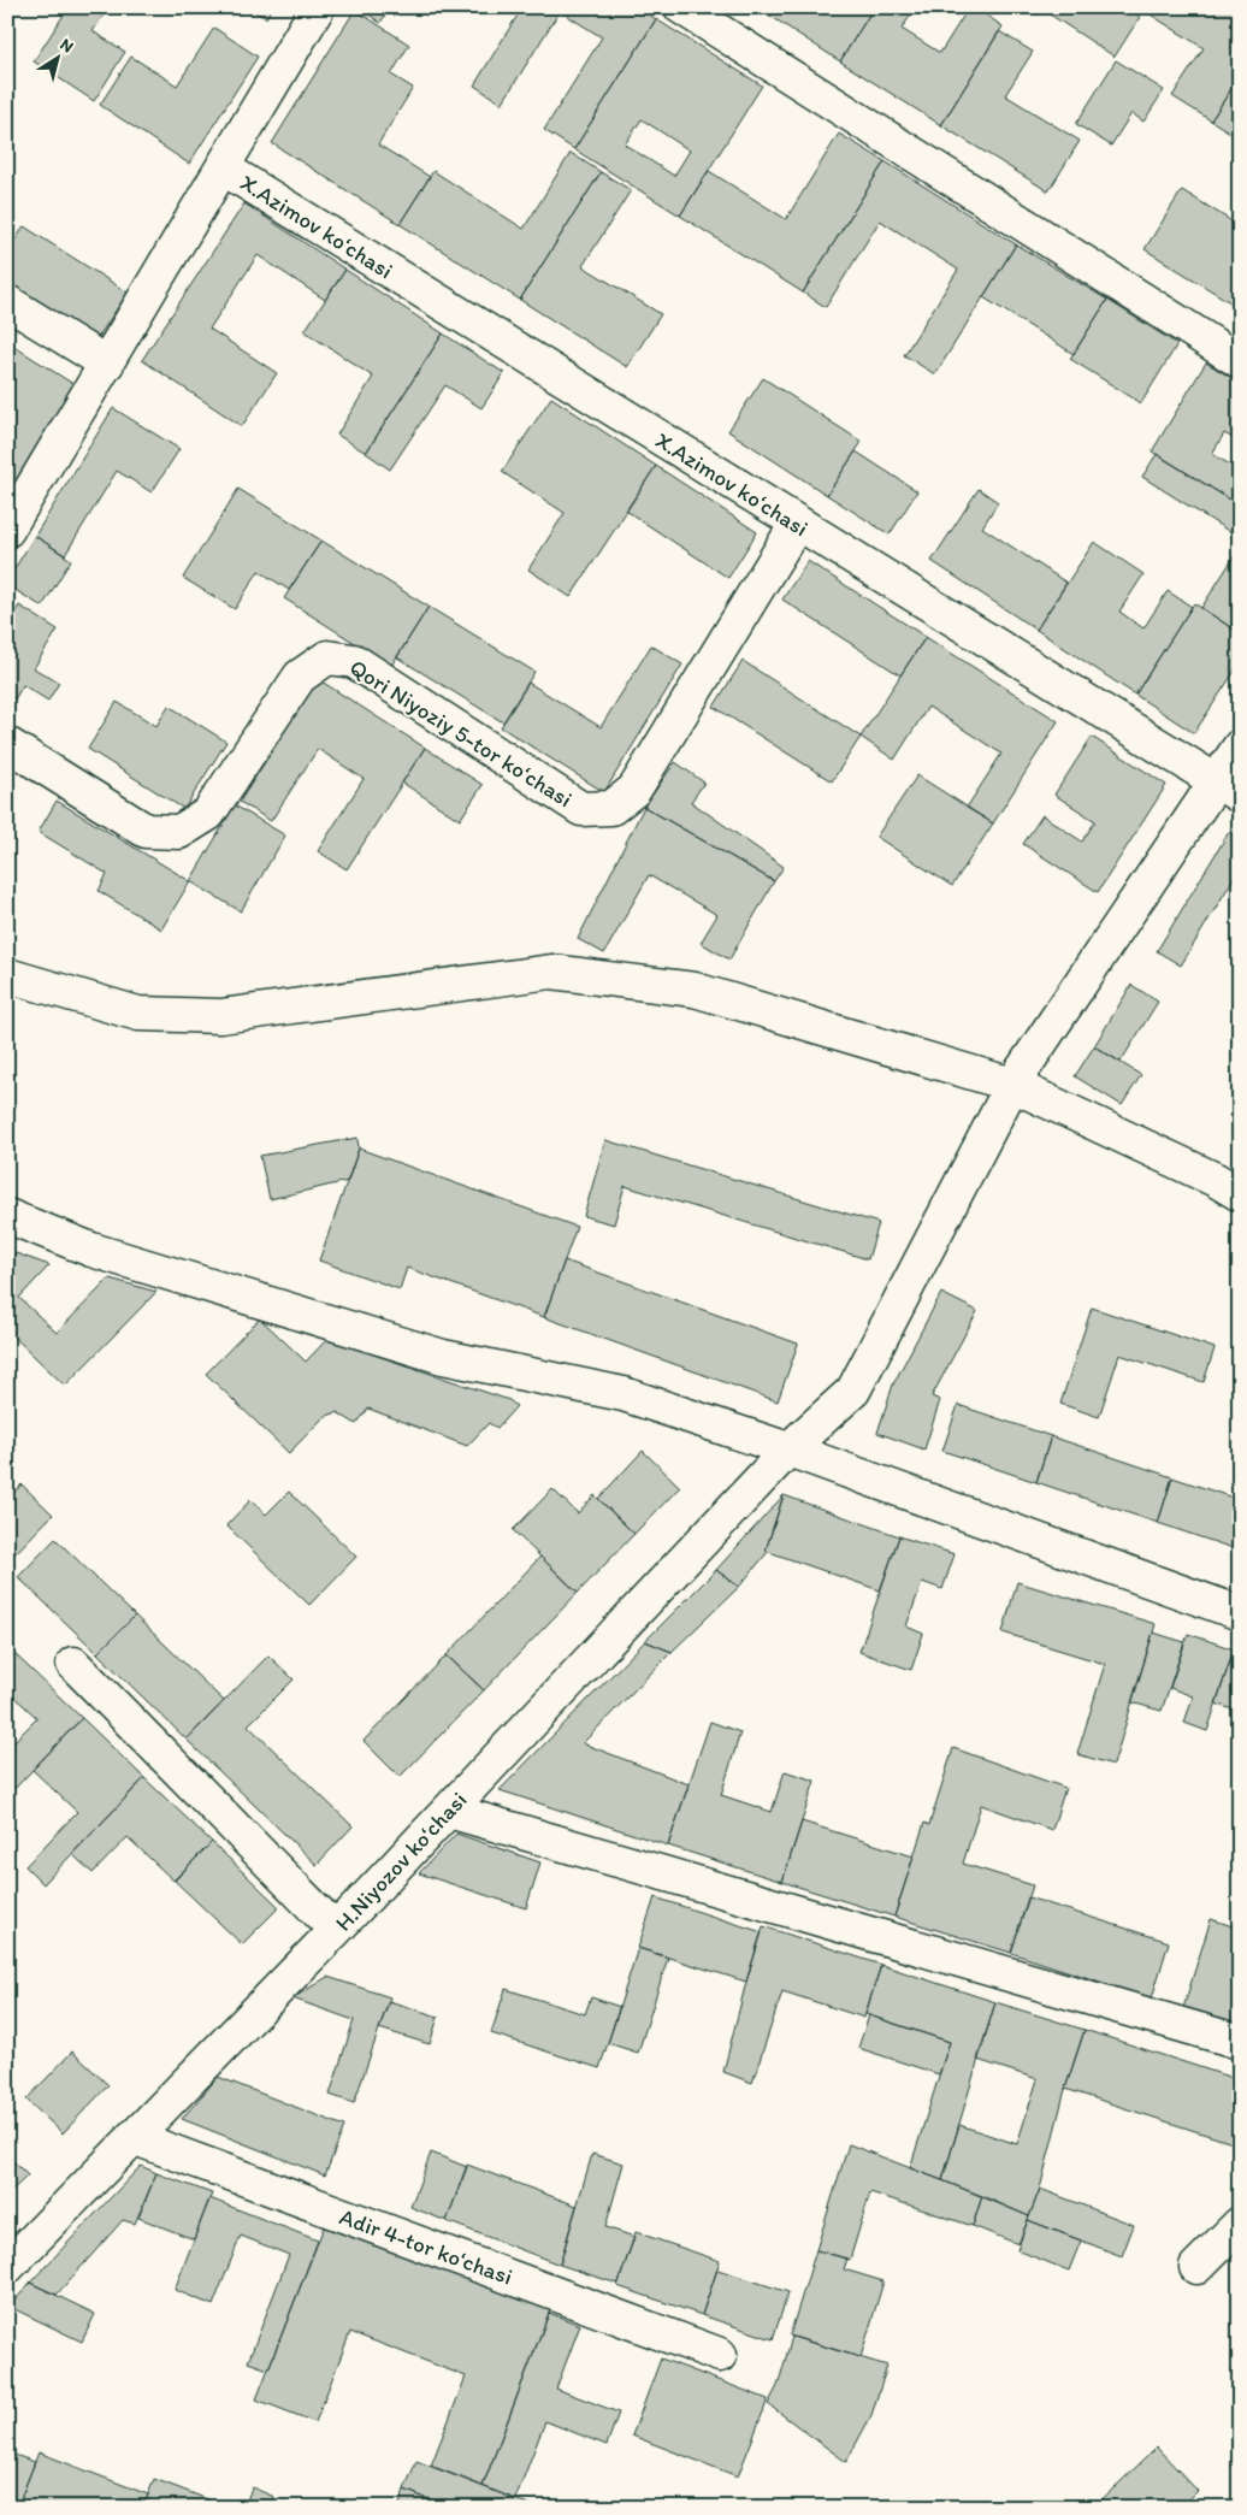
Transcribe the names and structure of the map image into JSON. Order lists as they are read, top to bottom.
{
  "streets": {
    "street": [
      "X.Azimov koʻchasi",
      "Qori Niyoziy 5-tor koʻchasi",
      "H.Niyozov koʻchasi",
      "Adir 4-tor koʻchasi"
    ]
  },
  "crossings": [
    ["X.Azimov koʻchasi", "Qori Niyoziy 5-tor koʻchasi"],
    ["X.Azimov koʻchasi", "H.Niyozov koʻchasi"],
    ["H.Niyozov koʻchasi", "Adir 4-tor koʻchasi"]
  ],
  "north": "top right"
}
